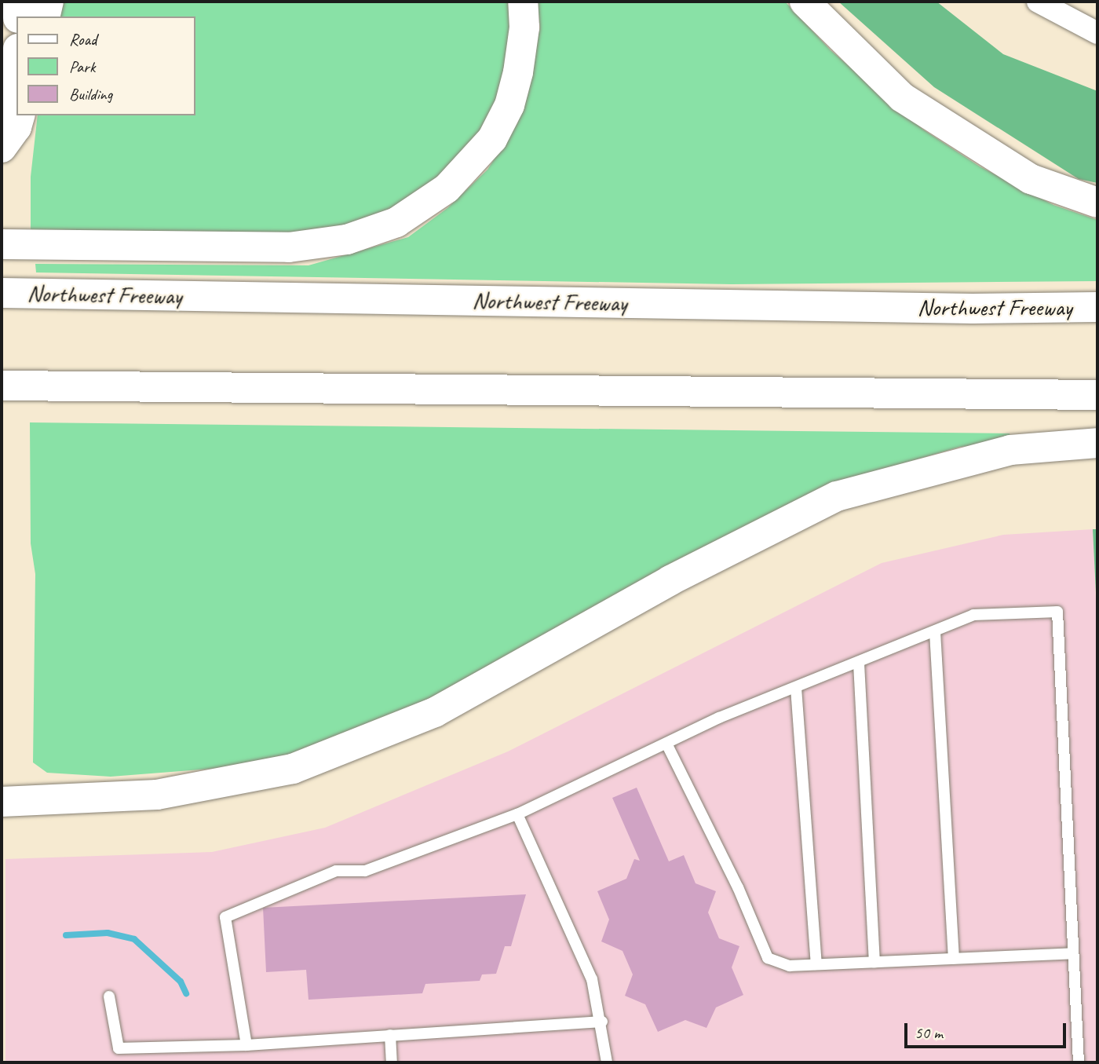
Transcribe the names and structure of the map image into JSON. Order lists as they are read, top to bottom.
{
  "streets": {
    "main road": ["Northwest Freeway"]
  },
  "legend": ["Road", "Park", "Building"],
  "scale_bar": "50 m"
}
